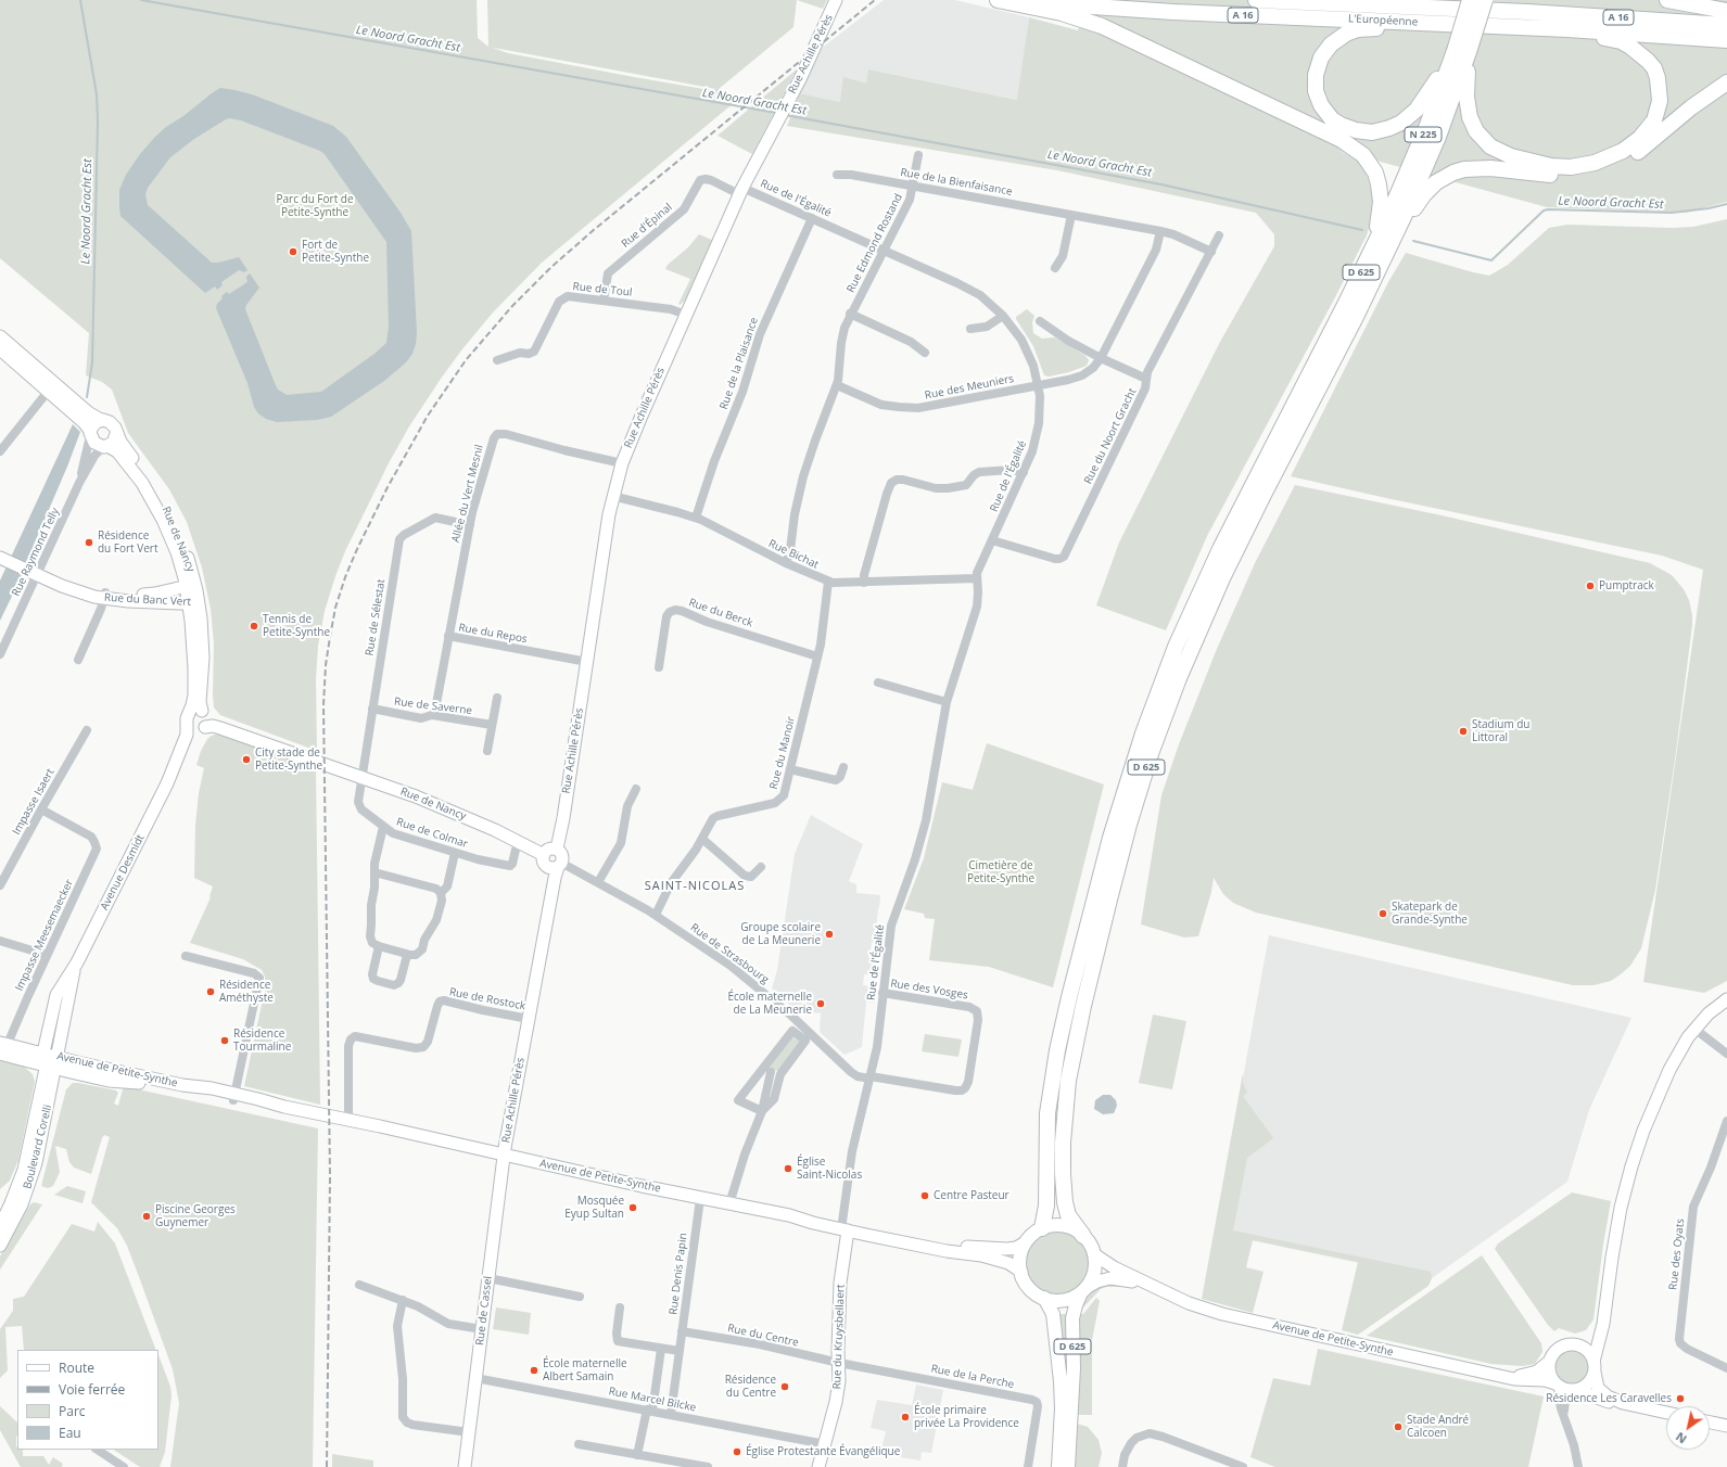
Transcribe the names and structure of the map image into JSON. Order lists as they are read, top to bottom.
{
  "streets": {
    "highway": [
      "A 16",
      "L'Européenne",
      "N 225",
      "D 625"
    ],
    "street": [
      "Rue Achille Pérès",
      "Rue de la Bienfaisance",
      "Rue de l'Égalité",
      "Rue d'Épinal",
      "Rue Edmond Rostand",
      "Rue de Toul",
      "Rue de la Plaisance",
      "Rue des Meuniers",
      "Rue du Noort Gracht",
      "Allée du Vert Mesnil",
      "Rue de Nancy",
      "Rue Raymond Telly",
      "Rue Bichat",
      "Rue du Banc Vert",
      "Rue du Berck",
      "Rue de Sélestat",
      "Rue du Repos",
      "Rue de Saverne",
      "Rue du Manoir",
      "Impasse Isaert",
      "Rue de Colmar",
      "Avenue Desmidt",
      "Impasse Meesemaecker",
      "Rue de Strasbourg",
      "Rue des Vosges",
      "Rue de Rostock",
      "Avenue de Petite-Synthe",
      "Boulevard Corelli",
      "Rue des Oyats",
      "Rue Denis Papin",
      "Rue de Cassel",
      "Rue du Centre",
      "Rue du Kruysbellaert",
      "Rue de la Perche",
      "Rue Marcel Bilcke"
    ]
  },
  "crossings": [
    ["Rue Achille Pérès", "Rue de l'Égalité"],
    ["Rue Achille Pérès", "Rue d'Épinal"],
    ["Rue Achille Pérès", "Rue de Toul"],
    ["Rue Achille Pérès", "Allée du Vert Mesnil"],
    ["Rue Achille Pérès", "Rue de Nancy"],
    ["Rue Achille Pérès", "Rue Bichat"],
    ["Rue Achille Pérès", "Rue du Repos"],
    ["Rue Achille Pérès", "Rue de Strasbourg"],
    ["Rue Achille Pérès", "Rue de Rostock"],
    ["Rue Achille Pérès", "Avenue de Petite-Synthe"],
    ["Rue Achille Pérès", "Rue de Cassel"],
    ["N 225", "D 625"],
    ["Rue de la Bienfaisance", "Rue Edmond Rostand"],
    ["Rue de la Bienfaisance", "Rue des Meuniers"],
    ["Rue de la Bienfaisance", "Rue du Noort Gracht"],
    ["Rue de l'Égalité", "Rue d'Épinal"],
    ["Rue de l'Égalité", "Rue Edmond Rostand"],
    ["Rue de l'Égalité", "Rue de la Plaisance"],
    ["Rue de l'Égalité", "Rue des Meuniers"],
    ["Rue de l'Égalité", "Rue du Noort Gracht"],
    ["Rue de l'Égalité", "Rue Bichat"],
    ["Rue de l'Égalité", "Rue de Strasbourg"],
    ["Rue de l'Égalité", "Rue des Vosges"],
    ["Rue de l'Égalité", "Avenue de Petite-Synthe"],
    ["Rue de l'Égalité", "Rue du Kruysbellaert"],
    ["Rue d'Épinal", "Rue de Toul"],
    ["Rue Edmond Rostand", "Rue des Meuniers"],
    ["Rue Edmond Rostand", "Rue Bichat"],
    ["D 625", "Avenue de Petite-Synthe"],
    ["Rue de la Plaisance", "Rue Bichat"],
    ["Allée du Vert Mesnil", "Rue de Sélestat"],
    ["Allée du Vert Mesnil", "Rue du Repos"],
    ["Rue de Nancy", "Rue Raymond Telly"],
    ["Rue de Nancy", "Rue du Banc Vert"],
    ["Rue de Nancy", "Rue de Sélestat"],
    ["Rue de Nancy", "Rue de Colmar"],
    ["Rue de Nancy", "Avenue Desmidt"],
    ["Rue de Nancy", "Rue de Strasbourg"],
    ["Rue Raymond Telly", "Rue du Banc Vert"],
    ["Rue Bichat", "Rue du Manoir"],
    ["Rue du Berck", "Rue du Manoir"],
    ["Rue de Sélestat", "Rue de Saverne"],
    ["Rue de Sélestat", "Rue de Colmar"],
    ["Rue du Repos", "Rue de Saverne"],
    ["Rue du Manoir", "Rue de Strasbourg"],
    ["Impasse Isaert", "Impasse Meesemaecker"],
    ["Avenue Desmidt", "Avenue de Petite-Synthe"],
    ["Avenue Desmidt", "Boulevard Corelli"],
    ["Impasse Meesemaecker", "Avenue de Petite-Synthe"],
    ["Rue de Strasbourg", "Rue des Vosges"],
    ["Rue de Rostock", "Avenue de Petite-Synthe"],
    ["Avenue de Petite-Synthe", "Boulevard Corelli"],
    ["Avenue de Petite-Synthe", "Rue Denis Papin"],
    ["Avenue de Petite-Synthe", "Rue de Cassel"],
    ["Avenue de Petite-Synthe", "Rue du Kruysbellaert"],
    ["Rue Denis Papin", "Rue du Centre"],
    ["Rue Denis Papin", "Rue Marcel Bilcke"],
    ["Rue de Cassel", "Rue Marcel Bilcke"],
    ["Rue du Centre", "Rue du Kruysbellaert"],
    ["Rue du Centre", "Rue de la Perche"],
    ["Rue du Kruysbellaert", "Rue de la Perche"],
    ["Rue du Kruysbellaert", "Rue Marcel Bilcke"]
  ],
  "districts": ["SAINT-NICOLAS"],
  "water": ["Le Noord Gracht Est"],
  "parks": ["Parc du Fort de Petite-Synthe", "Cimetière de Petite-Synthe"],
  "places": [
    "Fort de Petite-Synthe",
    "Résidence du Fort Vert",
    "Pumptrack",
    "Tennis de Petite-Synthe",
    "Stadium du Littoral",
    "City stade de Petite-Synthe",
    "Skatepark de Grande-Synthe",
    "Groupe scolaire de La Meunerie",
    "Résidence Améthyste",
    "École maternelle de La Meunerie",
    "Résidence Tourmaline",
    "Église Saint-Nicolas",
    "Centre Pasteur",
    "Mosquée Eyup Sultan",
    "Piscine Georges Guynemer",
    "École maternelle Albert Samain",
    "Résidence du Centre",
    "Résidence Les Caravelles",
    "École primaire privée La Providence",
    "Stade André Calcoen",
    "Église Protestante Évangélique"
  ],
  "legend": [
    "Route",
    "Voie ferrée",
    "Parc",
    "Eau"
  ],
  "north": "bottom left"
}
